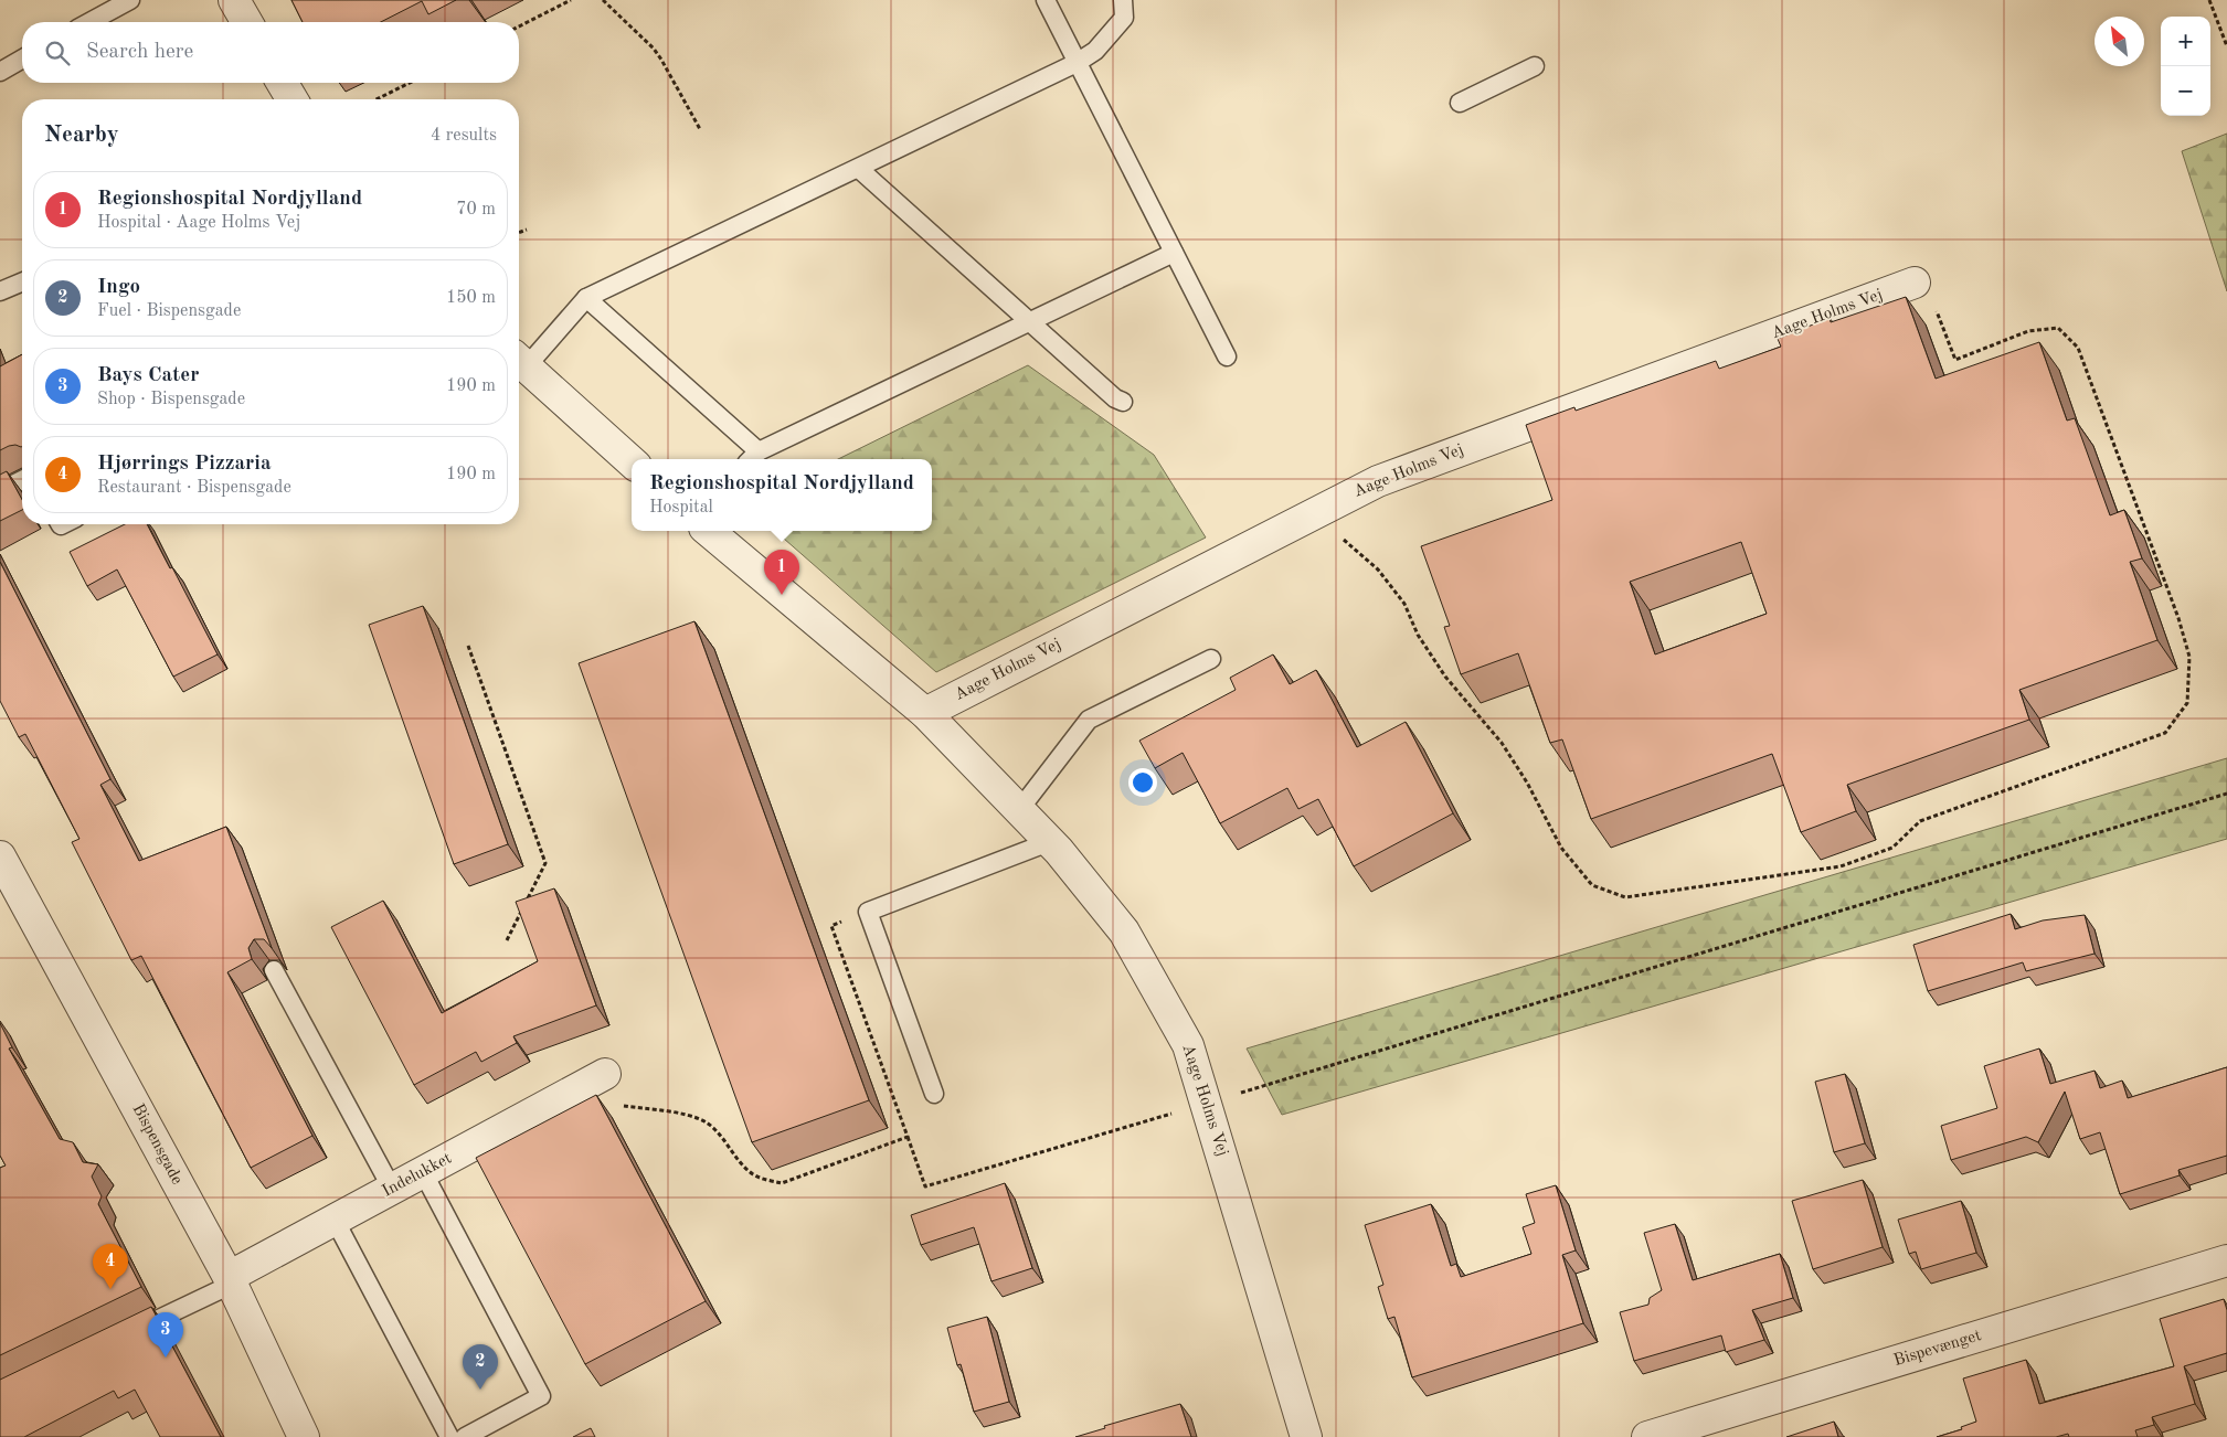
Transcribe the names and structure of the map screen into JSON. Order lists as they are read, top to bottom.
{
  "streets": {
    "street": [
      "Aage Holms Vej",
      "Bispensgade",
      "Indelukket",
      "Bispevænget"
    ]
  },
  "crossings": [
    ["Bispensgade", "Indelukket"]
  ],
  "north": "top left",
  "page": {
    "map_buttons": ["+", "−"],
    "search": "Search here",
    "heading": ["Nearby", "4 results"],
    "list": [
      {
        "mark": "1",
        "name": "Regionshospital Nordjylland",
        "note": "Hospital · Aage Holms Vej",
        "value": "70 m"
      },
      {
        "mark": "2",
        "name": "Ingo",
        "note": "Fuel · Bispensgade",
        "value": "150 m"
      },
      {
        "mark": "3",
        "name": "Bays Cater",
        "note": "Shop · Bispensgade",
        "value": "190 m"
      },
      {
        "mark": "4",
        "name": "Hjørrings Pizzaria",
        "note": "Restaurant · Bispensgade",
        "value": "190 m"
      }
    ],
    "popup": ["Regionshospital Nordjylland", "Hospital"],
    "pins": [
      "1",
      "4",
      "3",
      "2"
    ]
  }
}
